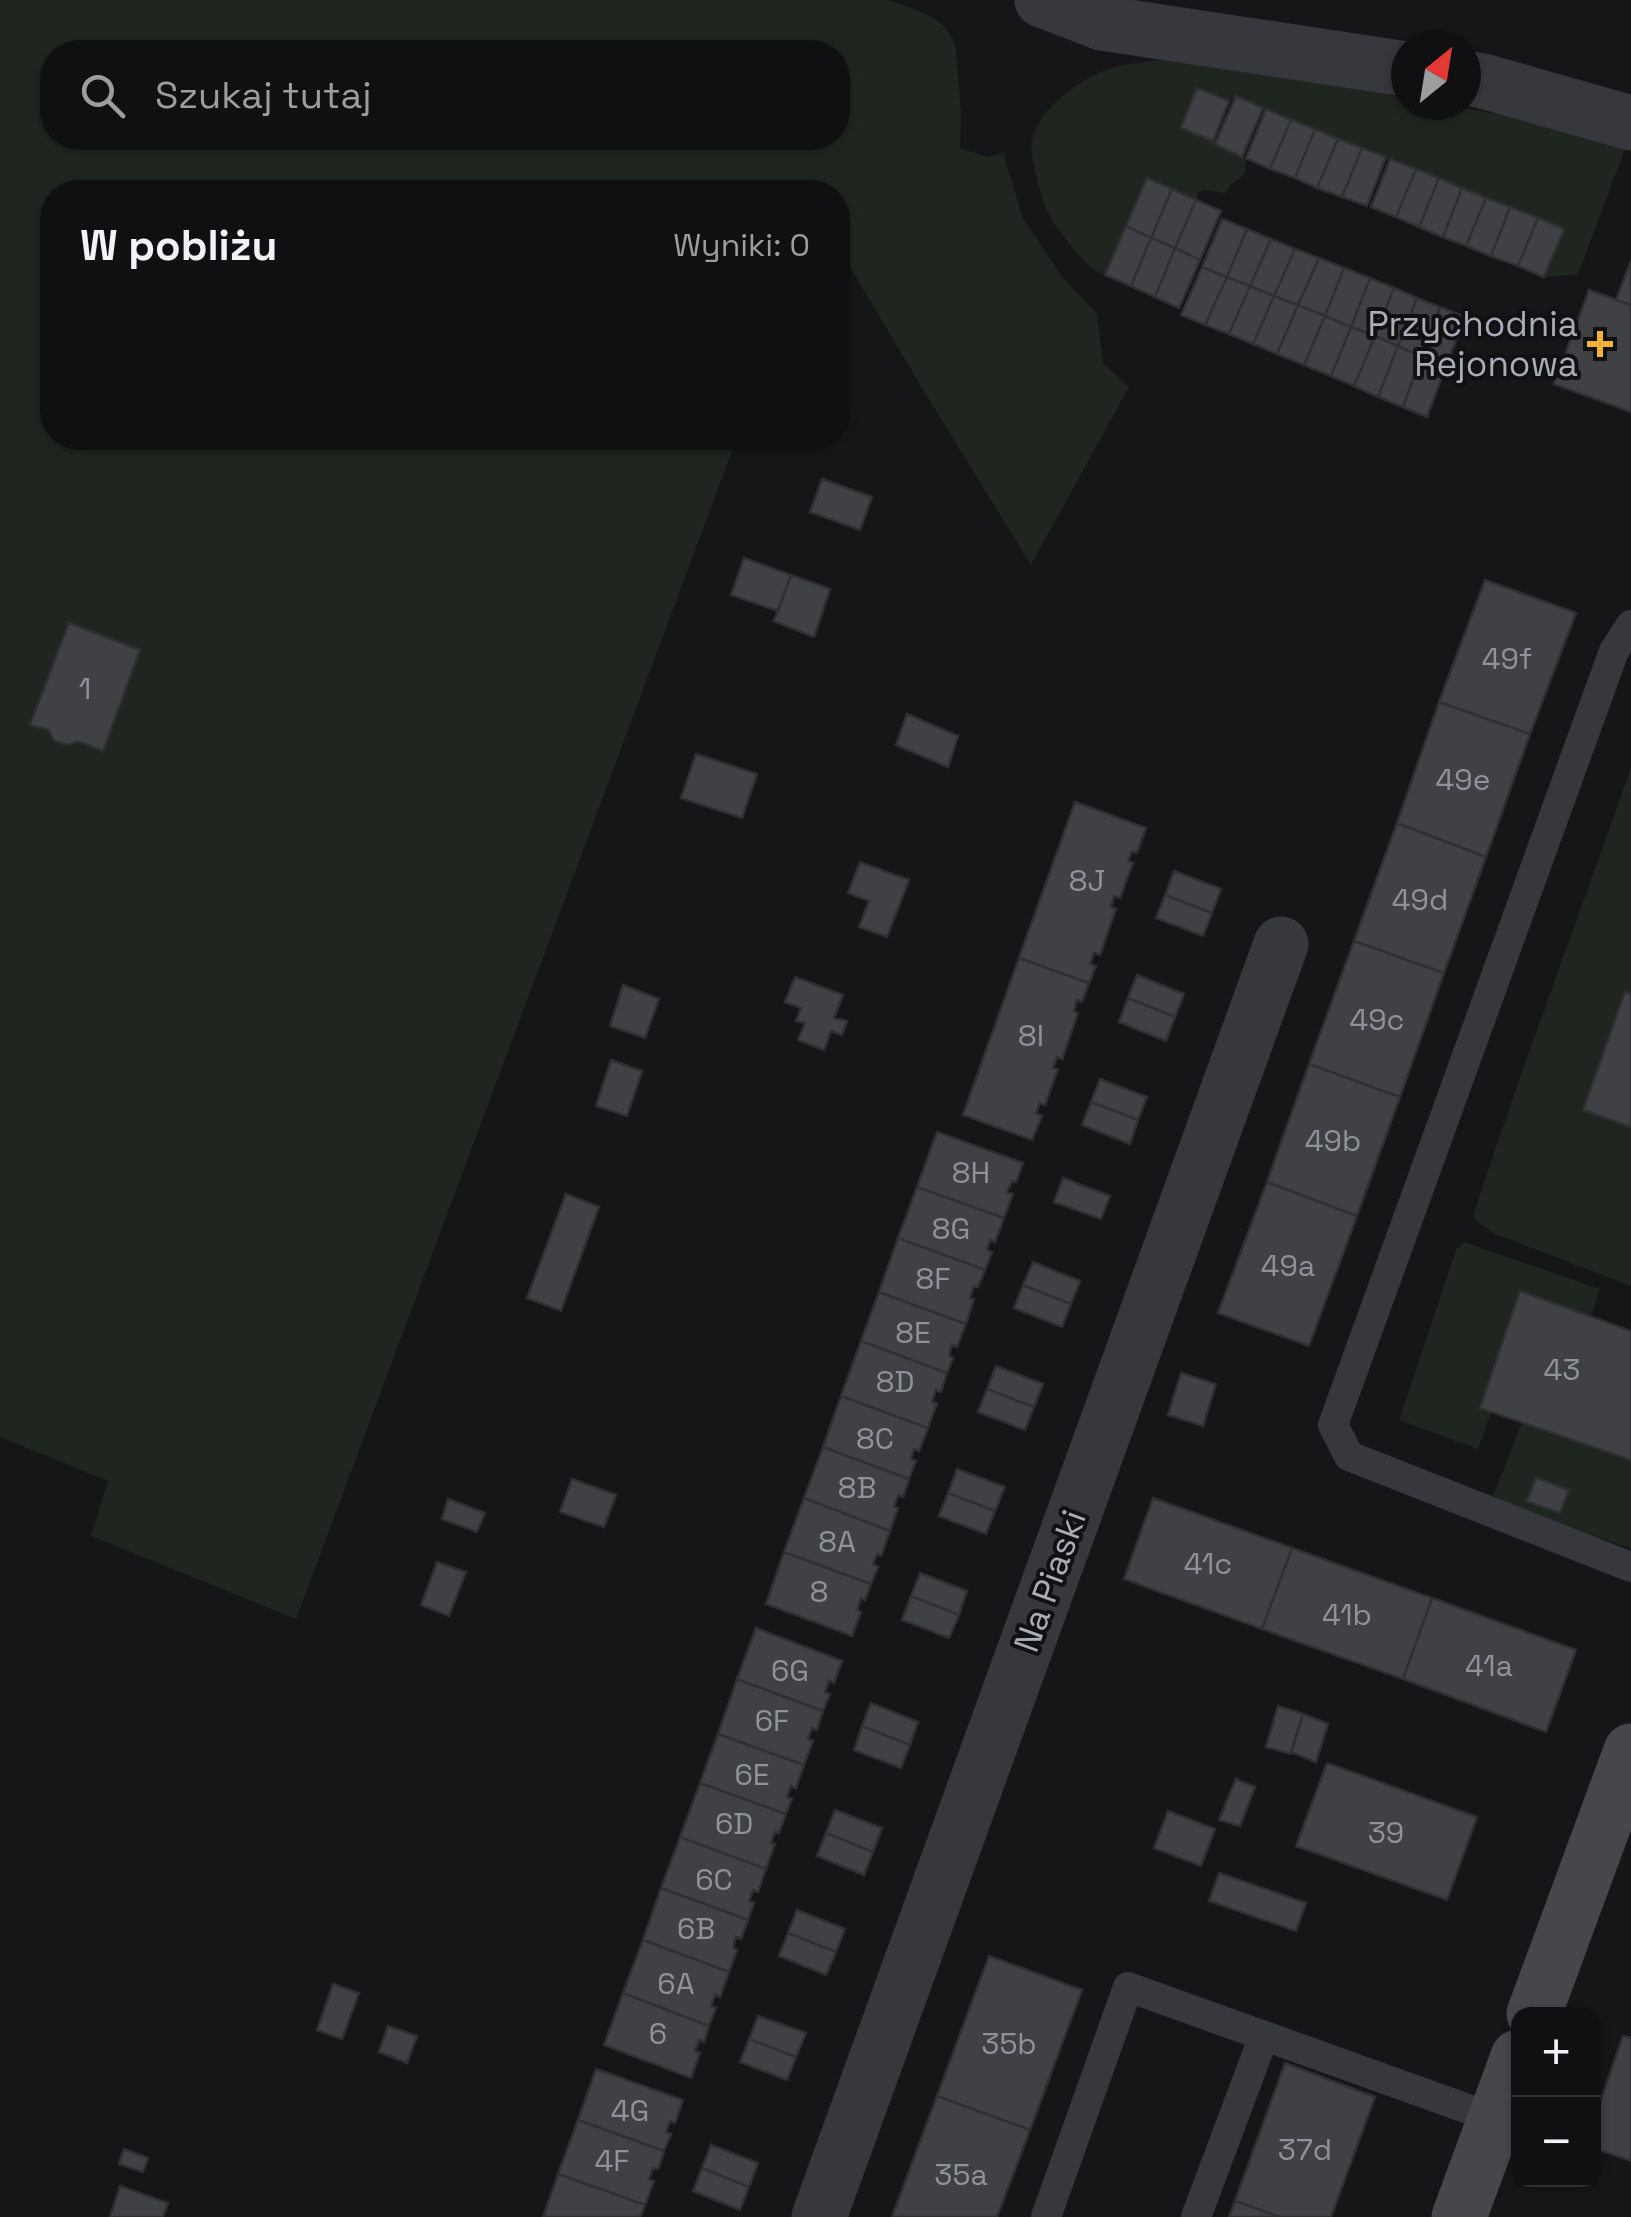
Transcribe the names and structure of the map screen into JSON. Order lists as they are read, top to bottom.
{
  "streets": {
    "street": ["Na Piaski"]
  },
  "places": {
    "health": ["Przychodnia Rejonowa"]
  },
  "house_numbers": [
    "49f",
    "1",
    "49e",
    "8J",
    "49d",
    "49c",
    "8I",
    "49b",
    "8H",
    "8G",
    "49a",
    "8F",
    "8E",
    "43",
    "8D",
    "8C",
    "8B",
    "8A",
    "41c",
    "8",
    "41b",
    "41a",
    "6G",
    "6F",
    "6E",
    "6D",
    "39",
    "6C",
    "6B",
    "6A",
    "6",
    "35b",
    "4G",
    "37d",
    "4F",
    "35a"
  ],
  "north": "top right",
  "page": {
    "search": "Szukaj tutaj",
    "heading": ["W pobliżu", "Wyniki: 0"],
    "map_buttons": ["+", "−"]
  }
}
